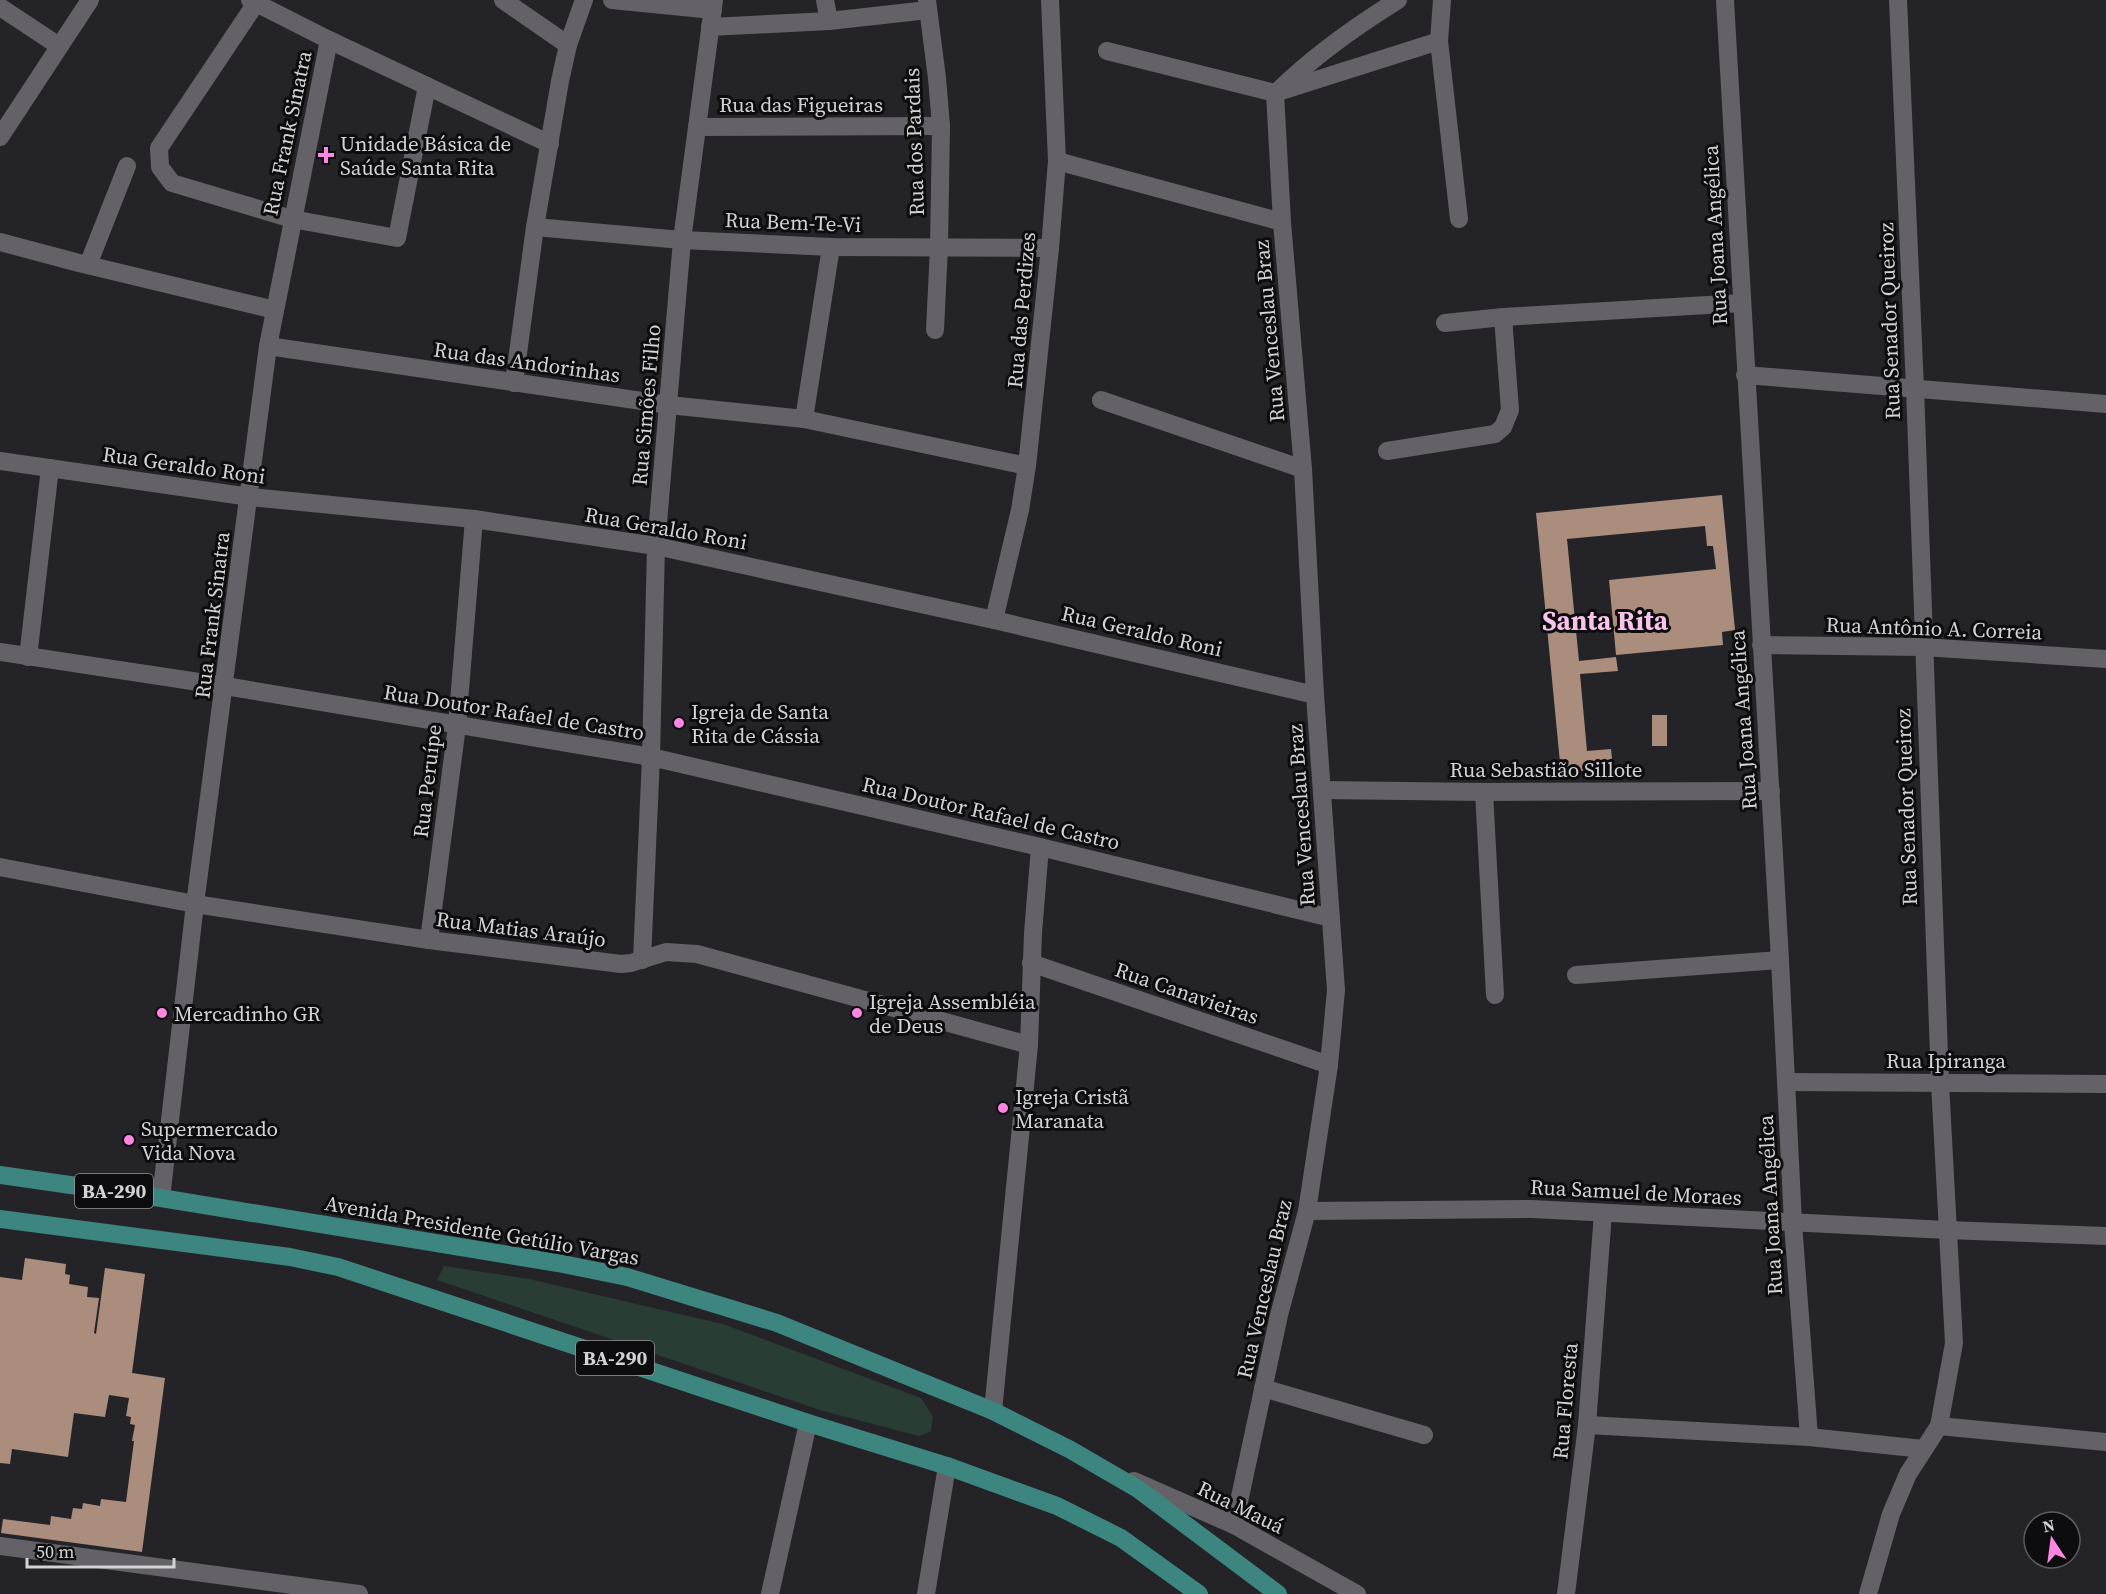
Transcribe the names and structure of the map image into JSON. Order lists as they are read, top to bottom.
{
  "streets": {
    "main road": ["BA-290", "Avenida Presidente Getúlio Vargas"],
    "street": [
      "Rua das Figueiras",
      "Rua Frank Sinatra",
      "Rua dos Pardais",
      "Rua Bem-Te-Vi",
      "Rua Joana Angélica",
      "Rua das Perdizes",
      "Rua Senador Queiroz",
      "Rua Venceslau Braz",
      "Rua das Andorinhas",
      "Rua Simões Filho",
      "Rua Geraldo Roni",
      "Rua Antônio A. Correia",
      "Rua Doutor Rafael de Castro",
      "Rua Sebastião Sillote",
      "Rua Peruípe",
      "Rua Matias Araújo",
      "Rua Canavieiras",
      "Rua Ipiranga",
      "Rua Samuel de Moraes",
      "Rua Floresta",
      "Rua Mauá"
    ]
  },
  "crossings": [
    ["Rua das Figueiras", "Rua dos Pardais"],
    ["Rua das Figueiras", "Rua Simões Filho"],
    ["Rua Frank Sinatra", "Rua das Andorinhas"],
    ["Rua Frank Sinatra", "Rua Geraldo Roni"],
    ["Rua Frank Sinatra", "Rua Doutor Rafael de Castro"],
    ["Rua Frank Sinatra", "Rua Matias Araújo"],
    ["Rua Frank Sinatra", "Avenida Presidente Getúlio Vargas"],
    ["Rua dos Pardais", "Rua Bem-Te-Vi"],
    ["Rua Bem-Te-Vi", "Rua das Perdizes"],
    ["Rua Bem-Te-Vi", "Rua Simões Filho"],
    ["Rua Joana Angélica", "Rua Antônio A. Correia"],
    ["Rua Joana Angélica", "Rua Sebastião Sillote"],
    ["Rua Joana Angélica", "Rua Ipiranga"],
    ["Rua Joana Angélica", "Rua Samuel de Moraes"],
    ["Rua das Perdizes", "Rua das Andorinhas"],
    ["Rua das Perdizes", "Rua Geraldo Roni"],
    ["Rua Senador Queiroz", "Rua Antônio A. Correia"],
    ["Rua Senador Queiroz", "Rua Ipiranga"],
    ["Rua Senador Queiroz", "Rua Samuel de Moraes"],
    ["Rua Venceslau Braz", "Rua Geraldo Roni"],
    ["Rua Venceslau Braz", "Rua Doutor Rafael de Castro"],
    ["Rua Venceslau Braz", "Rua Sebastião Sillote"],
    ["Rua Venceslau Braz", "Rua Canavieiras"],
    ["Rua Venceslau Braz", "Rua Samuel de Moraes"],
    ["Rua Venceslau Braz", "Rua Mauá"],
    ["Rua das Andorinhas", "Rua Simões Filho"],
    ["Rua Simões Filho", "Rua Geraldo Roni"],
    ["Rua Simões Filho", "Rua Doutor Rafael de Castro"],
    ["Rua Simões Filho", "Rua Matias Araújo"],
    ["Rua Geraldo Roni", "Rua Peruípe"],
    ["Rua Doutor Rafael de Castro", "Rua Peruípe"],
    ["Rua Peruípe", "Rua Matias Araújo"],
    ["Rua Samuel de Moraes", "Rua Floresta"],
    ["Avenida Presidente Getúlio Vargas", "Rua Mauá"]
  ],
  "districts": ["Santa Rita"],
  "places": {
    "health": ["Unidade Básica de Saúde Santa Rita"],
    "other": [
      "Igreja de Santa Rita de Cássia",
      "Mercadinho GR",
      "Igreja Assembléia de Deus",
      "Igreja Cristã Maranata",
      "Supermercado Vida Nova"
    ]
  },
  "scale_bar": "50 m",
  "north": "top"
}
